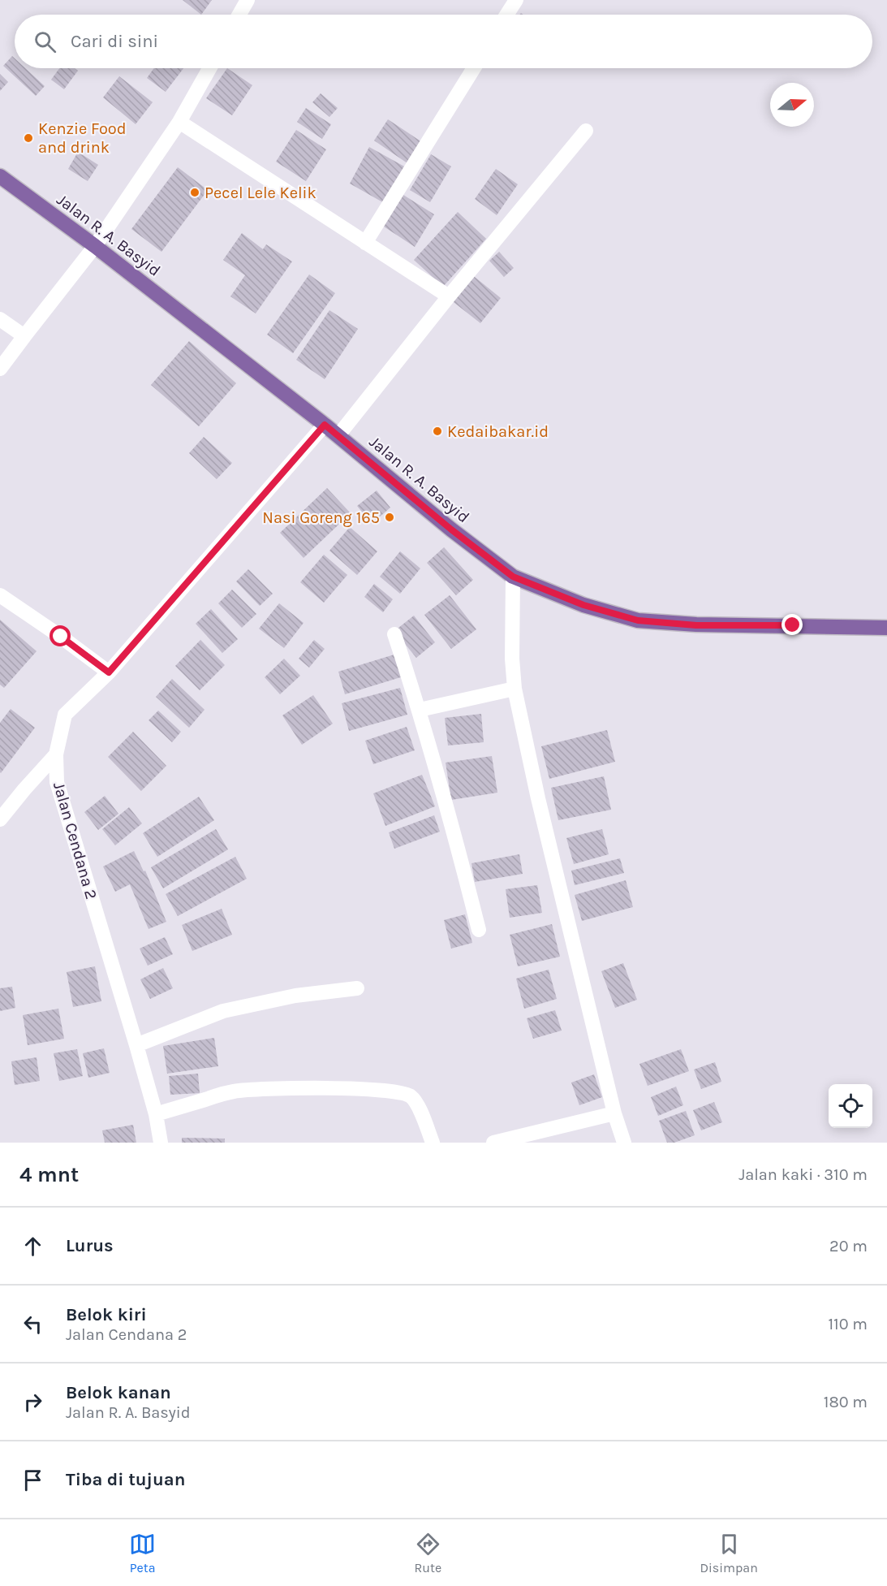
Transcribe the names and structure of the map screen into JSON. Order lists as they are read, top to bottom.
{
  "streets": {
    "main road": ["Jalan R. A. Basyid"],
    "street": ["Jalan Cendana 2"]
  },
  "crossings": [
    ["Jalan R. A. Basyid", "Jalan Cendana 2"]
  ],
  "places": [
    "Kenzie Food and drink",
    "Pecel Lele Kelik",
    "Kedaibakar.id",
    "Nasi Goreng 165"
  ],
  "north": "right",
  "page": {
    "search": "Cari di sini",
    "heading": ["4 mnt", "Jalan kaki · 310 m"],
    "list": [
      ["Lurus", "20 m"],
      ["Belok kiri", "Jalan Cendana 2", "110 m"],
      ["Belok kanan", "Jalan R. A. Basyid", "180 m"],
      "Tiba di tujuan"
    ],
    "nav": ["Peta", "Rute", "Disimpan"]
  }
}
